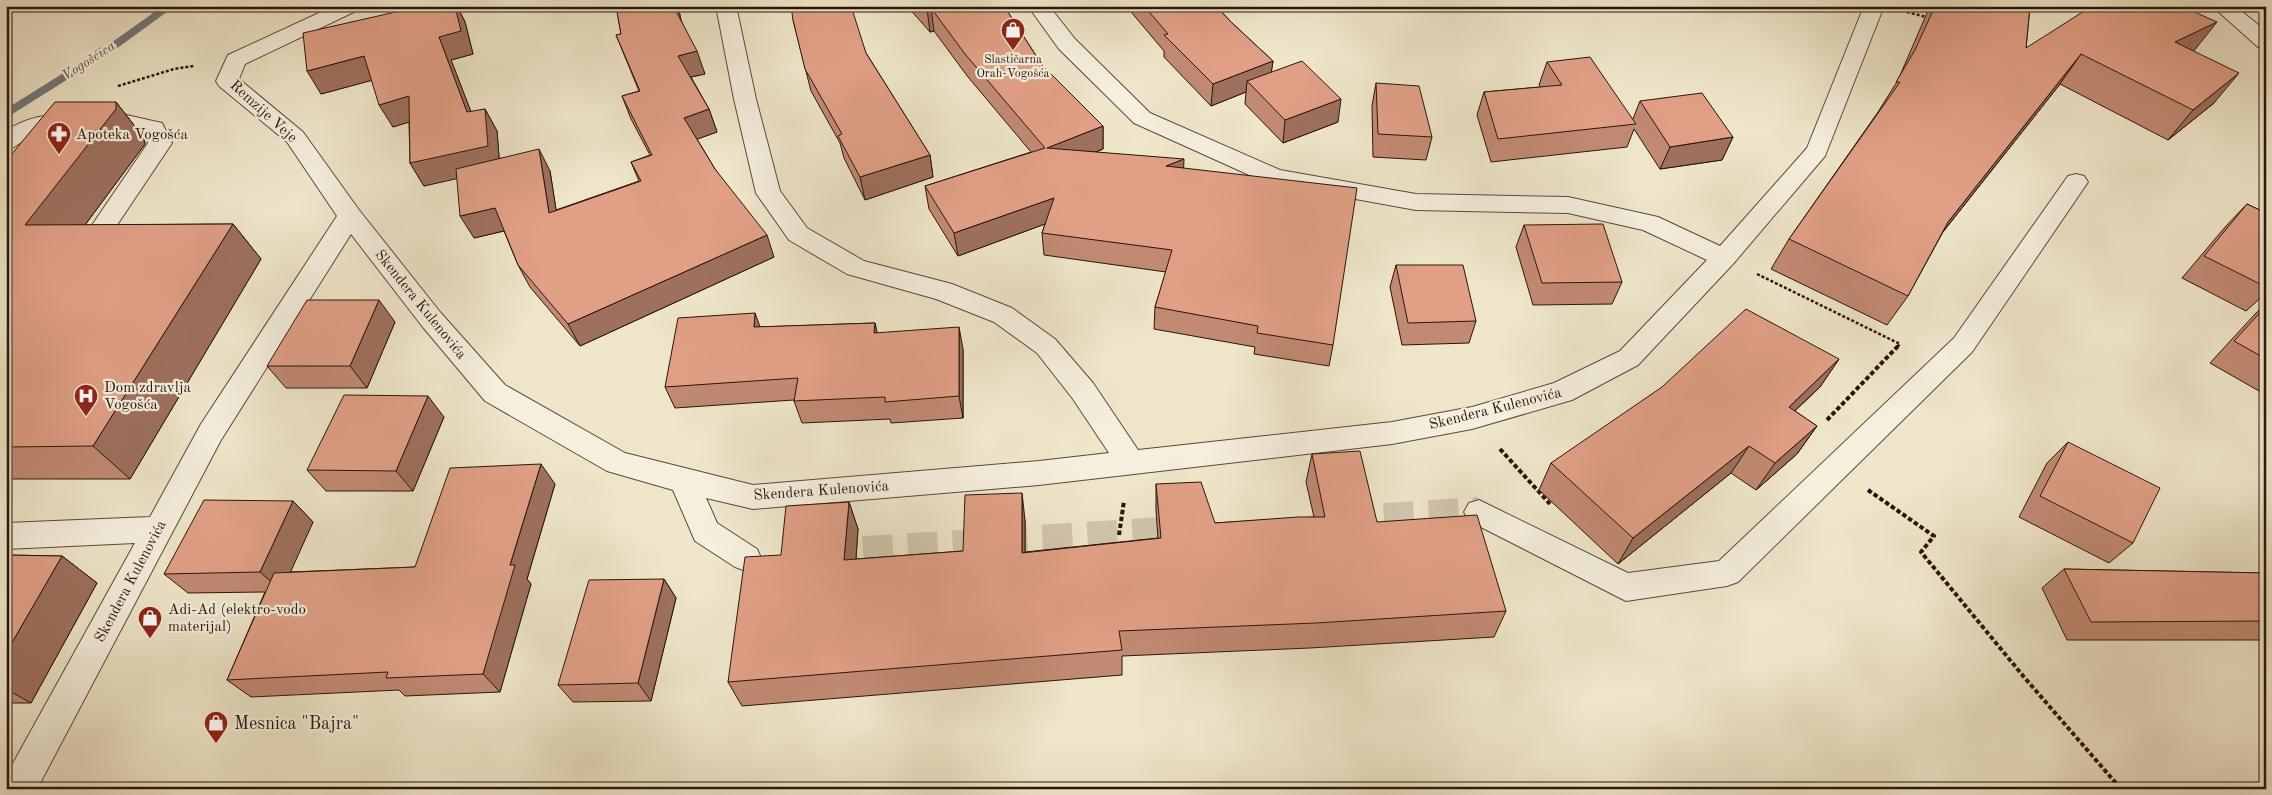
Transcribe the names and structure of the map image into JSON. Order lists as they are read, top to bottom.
{
  "streets": {
    "street": ["Remzije Veje", "Skendera Kulenovića"]
  },
  "crossings": [
    ["Remzije Veje", "Skendera Kulenovića"]
  ],
  "water": ["Vogošćica"],
  "places": {
    "shop": ["Slastičarna Orah-Vogošća", "Adi-Ad (elektro-vodo materijal)", "Mesnica \"Bajra\""],
    "pharmacy": ["Apoteka Vogošća"],
    "hospital": ["Dom zdravlja Vogošća"]
  }
}
